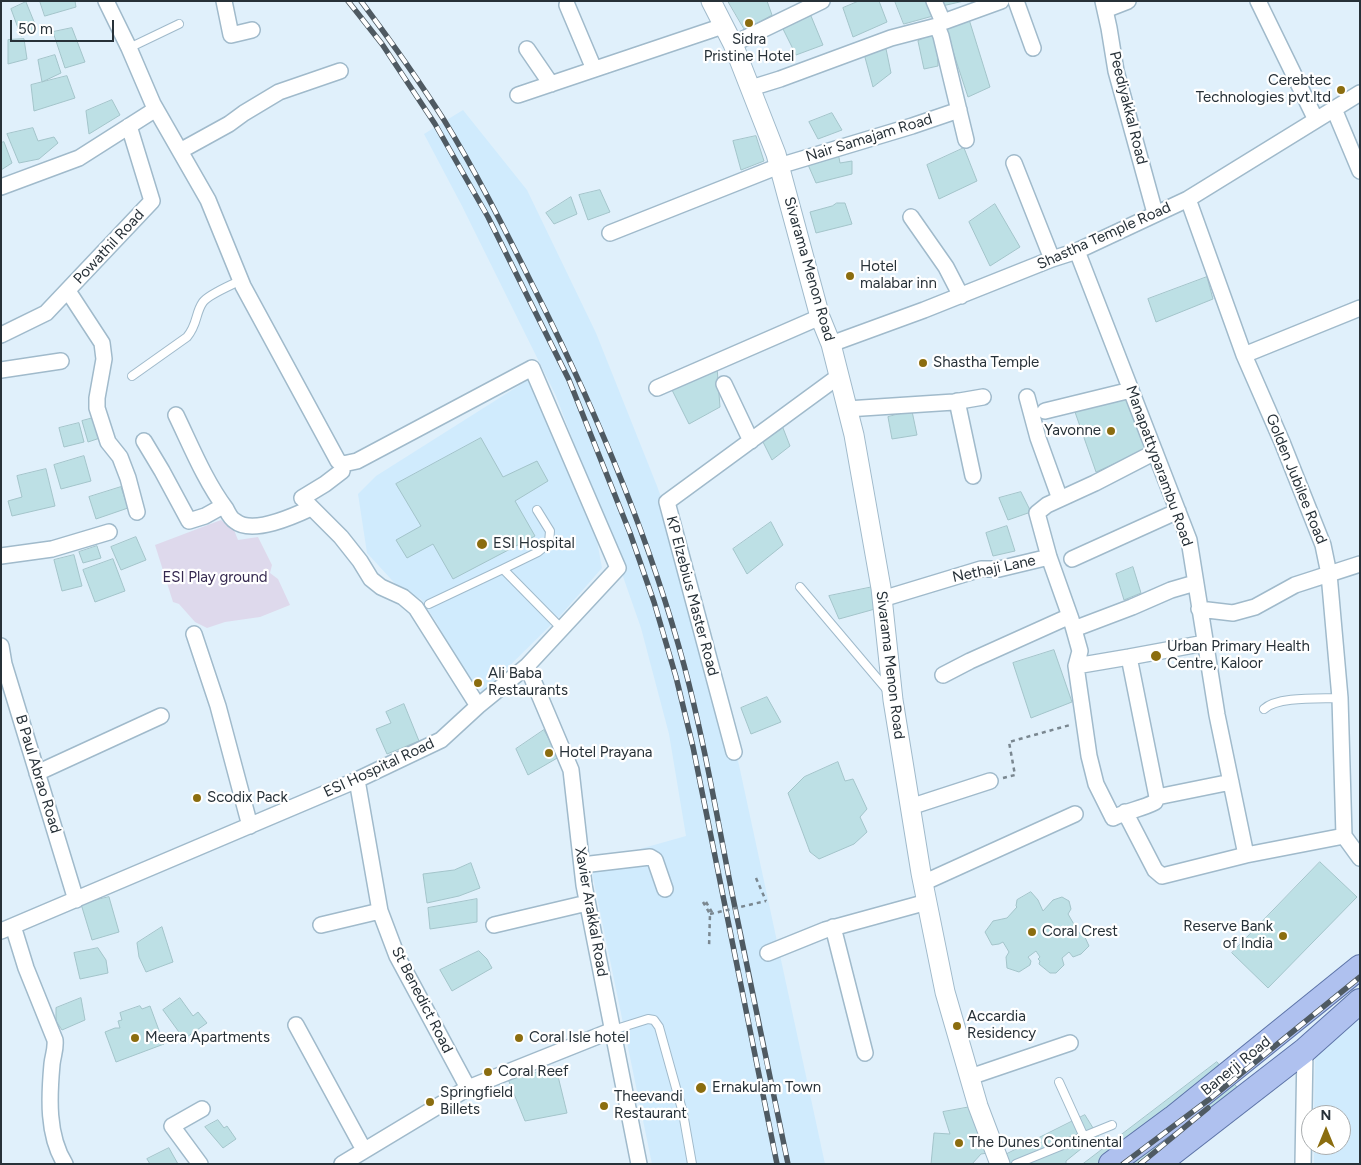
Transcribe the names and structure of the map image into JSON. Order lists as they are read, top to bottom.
{
  "streets": {
    "main road": ["Banerji Road"],
    "street": [
      "Peediyakkal Road",
      "Nair Samajam Road",
      "Shastha Temple Road",
      "Powathil Road",
      "Sivarama Menon Road",
      "Manapattyparambu Road",
      "Golden Jubilee Road",
      "Nethaji Lane",
      "KP Elzebius Master Road",
      "ESI Hospital Road",
      "B Paul Abrao Road",
      "Xavier Arakkal Road",
      "St Benedict Road"
    ]
  },
  "crossings": [
    ["Peediyakkal Road", "Shastha Temple Road"],
    ["Nair Samajam Road", "Sivarama Menon Road"],
    ["Shastha Temple Road", "Sivarama Menon Road"],
    ["Shastha Temple Road", "Manapattyparambu Road"],
    ["Shastha Temple Road", "Golden Jubilee Road"],
    ["Sivarama Menon Road", "Nethaji Lane"],
    ["Sivarama Menon Road", "KP Elzebius Master Road"],
    ["ESI Hospital Road", "B Paul Abrao Road"],
    ["ESI Hospital Road", "Xavier Arakkal Road"],
    ["ESI Hospital Road", "St Benedict Road"]
  ],
  "parks": ["ESI Play ground"],
  "places": [
    "Sidra Pristine Hotel",
    "Cerebtec Technologies pvt.ltd",
    "Hotel malabar inn",
    "Shastha Temple",
    "Yavonne",
    "ESI Hospital",
    "Urban Primary Health Centre, Kaloor",
    "Ali Baba Restaurants",
    "Hotel Prayana",
    "Scodix Pack",
    "Coral Crest",
    "Reserve Bank of India",
    "Accardia Residency",
    "Meera Apartments",
    "Coral Isle hotel",
    "Coral Reef",
    "Ernakulam Town",
    "Springfield Billets",
    "Theevandi Restaurant",
    "The Dunes Continental"
  ],
  "scale_bar": "50 m",
  "north": "top"
}
